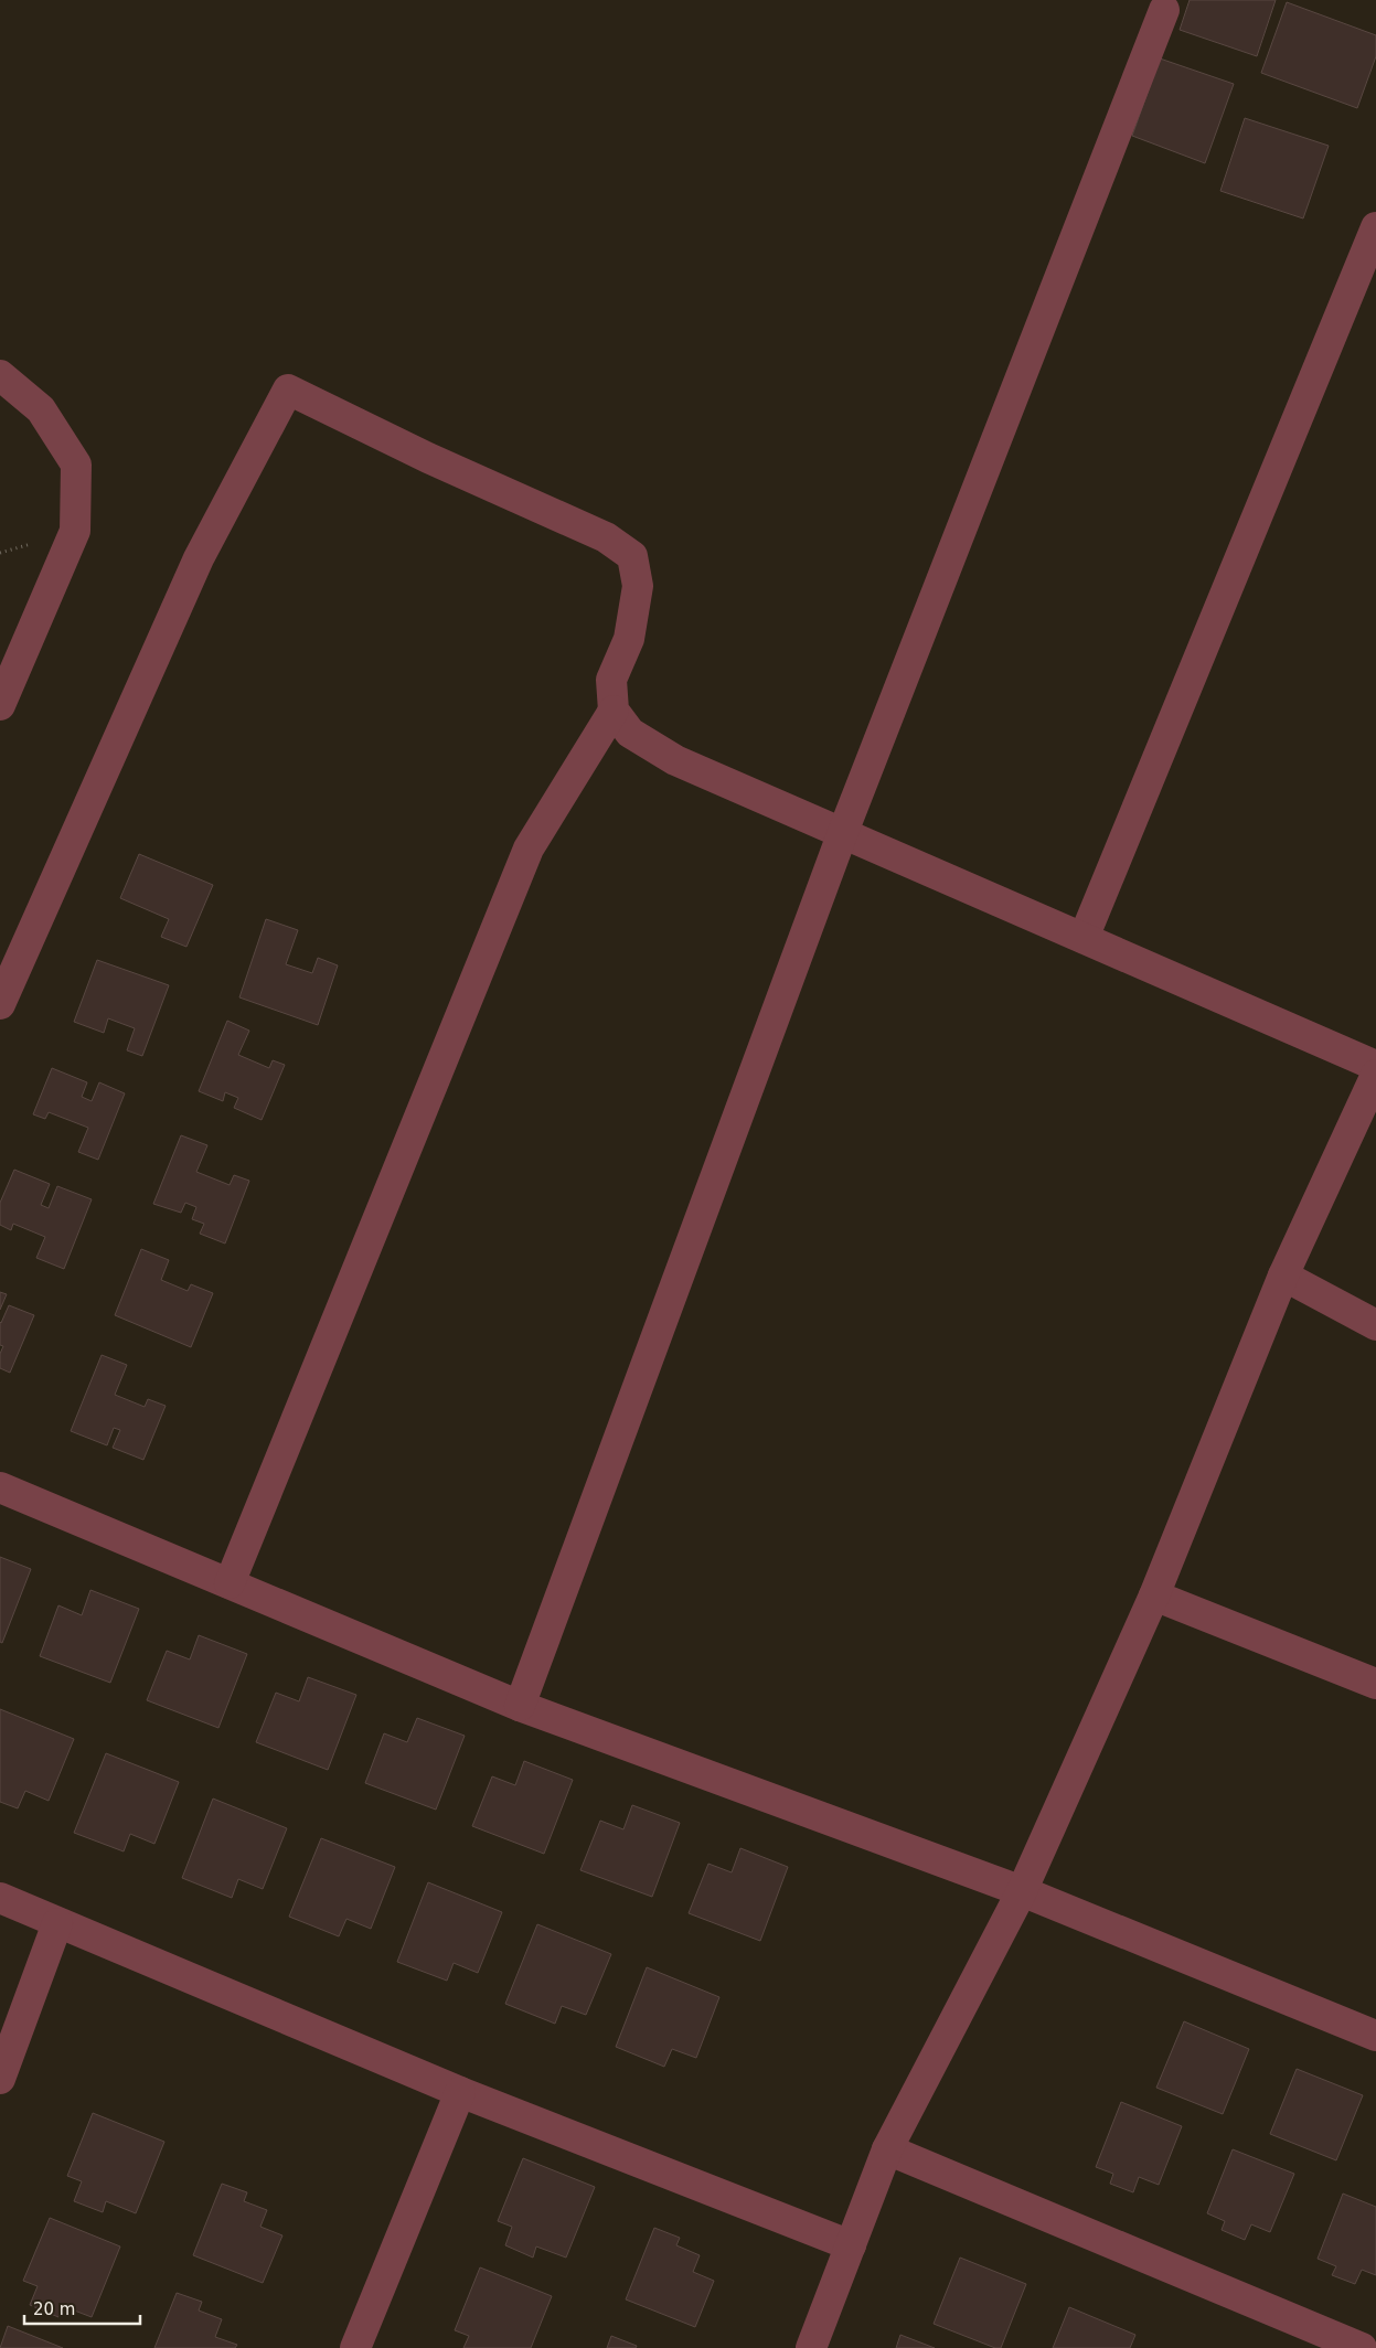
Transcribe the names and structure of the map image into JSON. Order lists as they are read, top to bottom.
{
  "scale_bar": "20 m"
}
